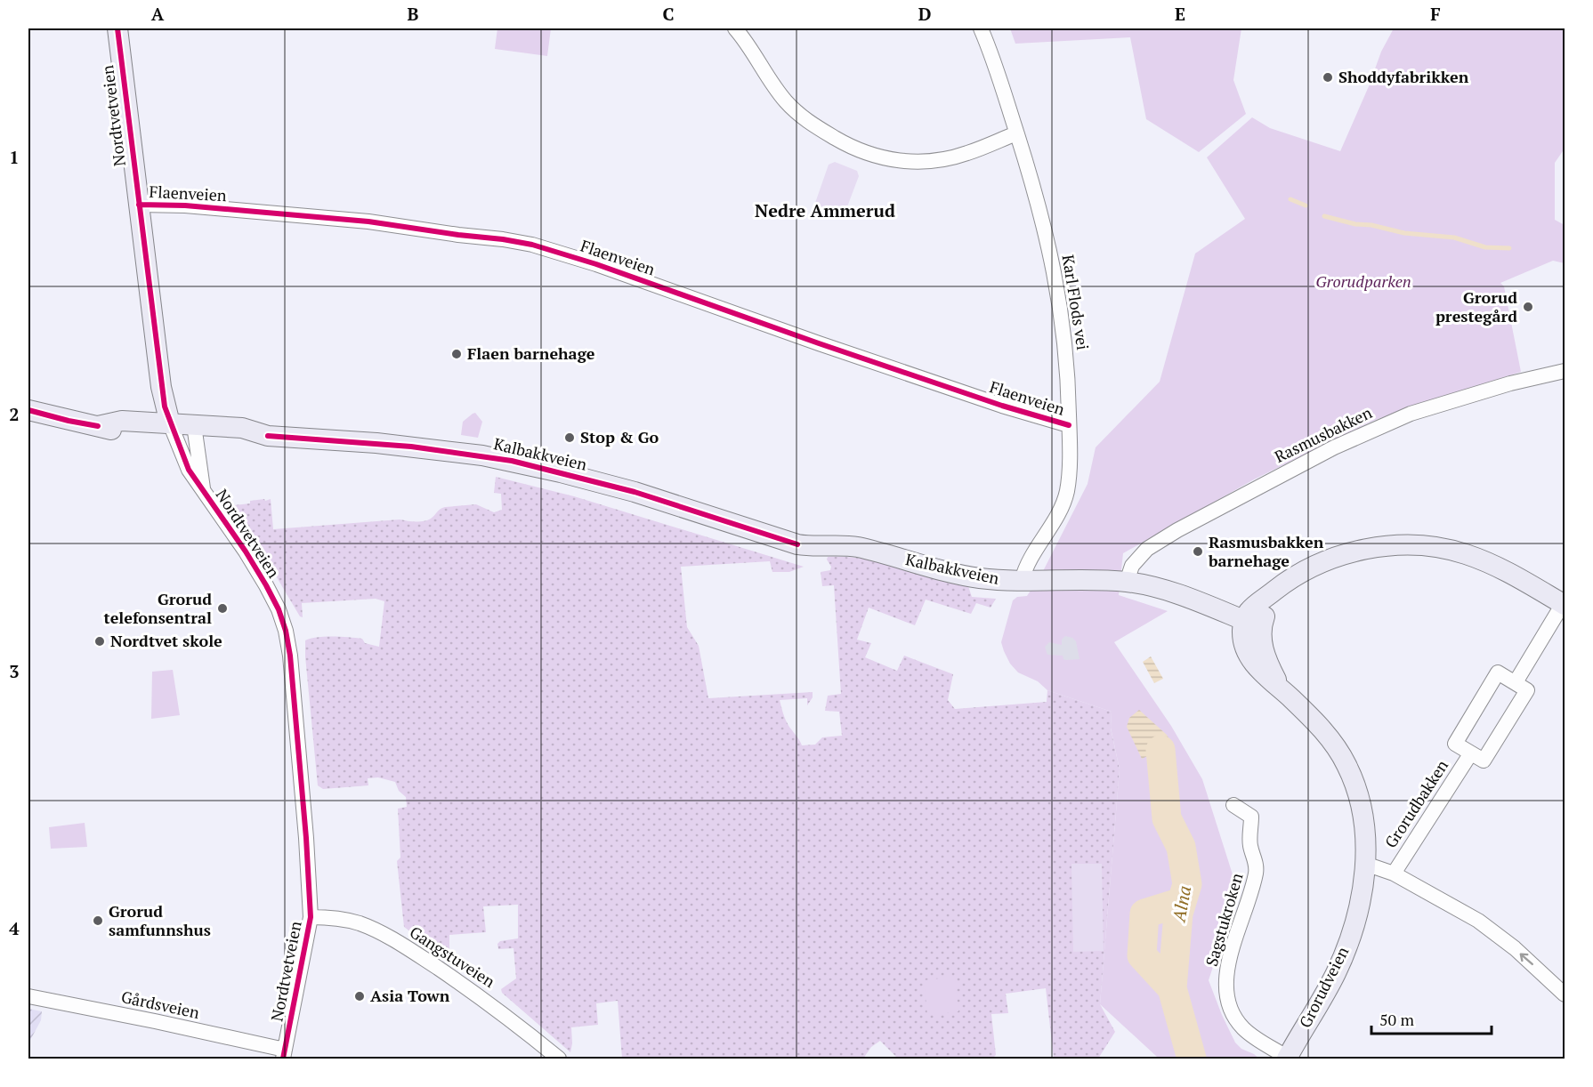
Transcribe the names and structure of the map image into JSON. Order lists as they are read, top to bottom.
{
  "streets": {
    "street": [
      "Nordtvetveien",
      "Flaenveien",
      "Karl Flods vei",
      "Rasmusbakken",
      "Kalbakkveien",
      "Grorudbakken",
      "Sagstukroken",
      "Gangstuveien",
      "Grorudveien",
      "Gårdsveien"
    ]
  },
  "crossings": [
    ["Nordtvetveien", "Flaenveien"],
    ["Nordtvetveien", "Kalbakkveien"],
    ["Nordtvetveien", "Gangstuveien"],
    ["Nordtvetveien", "Gårdsveien"],
    ["Flaenveien", "Karl Flods vei"],
    ["Karl Flods vei", "Kalbakkveien"],
    ["Rasmusbakken", "Kalbakkveien"],
    ["Sagstukroken", "Grorudveien"]
  ],
  "districts": ["Nedre Ammerud"],
  "water": ["Alna"],
  "parks": ["Grorudparken"],
  "places": [
    "Shoddyfabrikken",
    "Grorud prestegård",
    "Flaen barnehage",
    "Stop & Go",
    "Rasmusbakken barnehage",
    "Grorud telefonsentral",
    "Nordtvet skole",
    "Grorud samfunnshus",
    "Asia Town"
  ],
  "scale_bar": "50 m",
  "grid": {
    "columns": [
      "A",
      "B",
      "C",
      "D",
      "E",
      "F"
    ],
    "rows": [
      "1",
      "2",
      "3",
      "4"
    ]
  }
}
